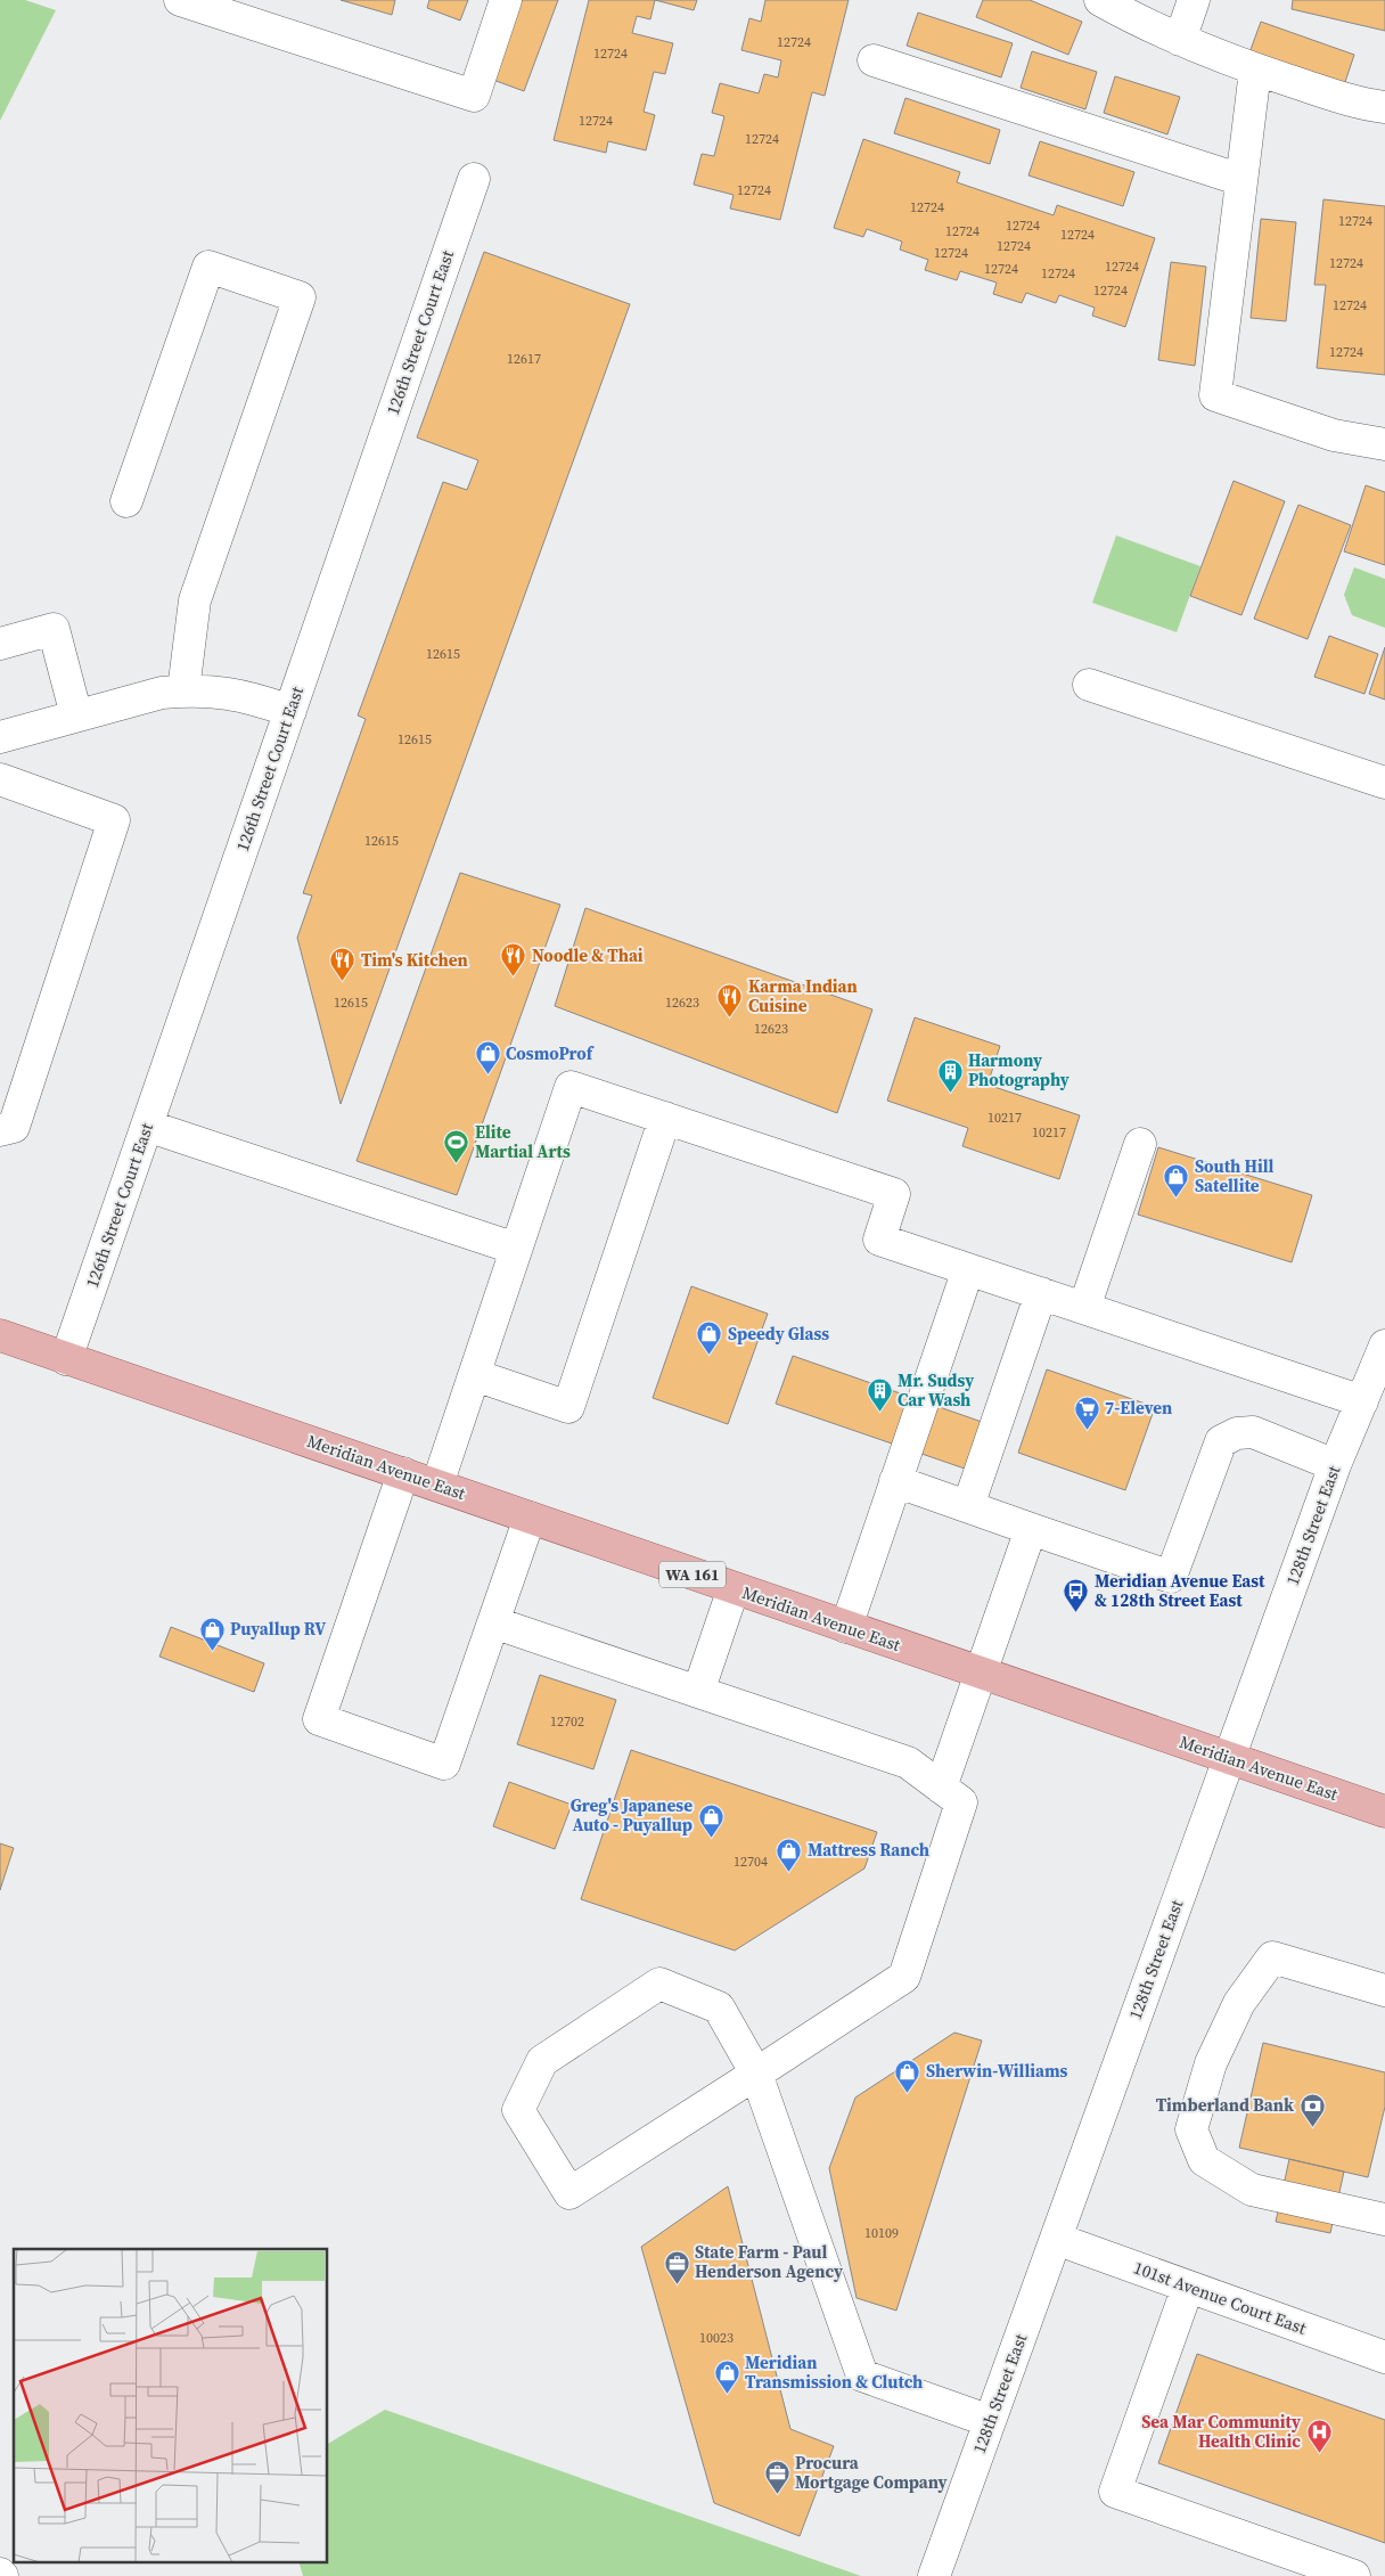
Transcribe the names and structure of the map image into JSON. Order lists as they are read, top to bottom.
{
  "streets": {
    "main road": ["Meridian Avenue East", "WA 161"],
    "street": ["126th Street Court East", "128th Street East", "101st Avenue Court East"]
  },
  "crossings": [
    ["126th Street Court East", "Meridian Avenue East"],
    ["Meridian Avenue East", "128th Street East"],
    ["128th Street East", "101st Avenue Court East"]
  ],
  "places": {
    "restaurant": ["Noodle & Thai", "Tim's Kitchen", "Karma Indian Cuisine"],
    "shop": [
      "CosmoProf",
      "South Hill Satellite",
      "Speedy Glass",
      "Puyallup RV",
      "Greg's Japanese Auto - Puyallup",
      "Mattress Ranch",
      "Sherwin-Williams",
      "Meridian Transmission & Clutch"
    ],
    "building": ["Harmony Photography", "Mr. Sudsy Car Wash"],
    "sports": ["Elite Martial Arts"],
    "supermarket": ["7-Eleven"],
    "bus stop": ["Meridian Avenue East & 128th Street East"],
    "bank": ["Timberland Bank"],
    "office": ["State Farm - Paul Henderson Agency", "Procura Mortgage Company"],
    "hospital": ["Sea Mar Community Health Clinic"]
  },
  "house_numbers": [
    "12724",
    "12724",
    "12724",
    "12724",
    "12724",
    "12724",
    "12724",
    "12724",
    "12724",
    "12724",
    "12724",
    "12724",
    "12724",
    "12724",
    "12724",
    "12724",
    "12724",
    "12724",
    "12724",
    "12617",
    "12615",
    "12615",
    "12615",
    "12615",
    "12623",
    "12623",
    "10217",
    "10217",
    "12702",
    "12704",
    "10109",
    "10023"
  ]
}
